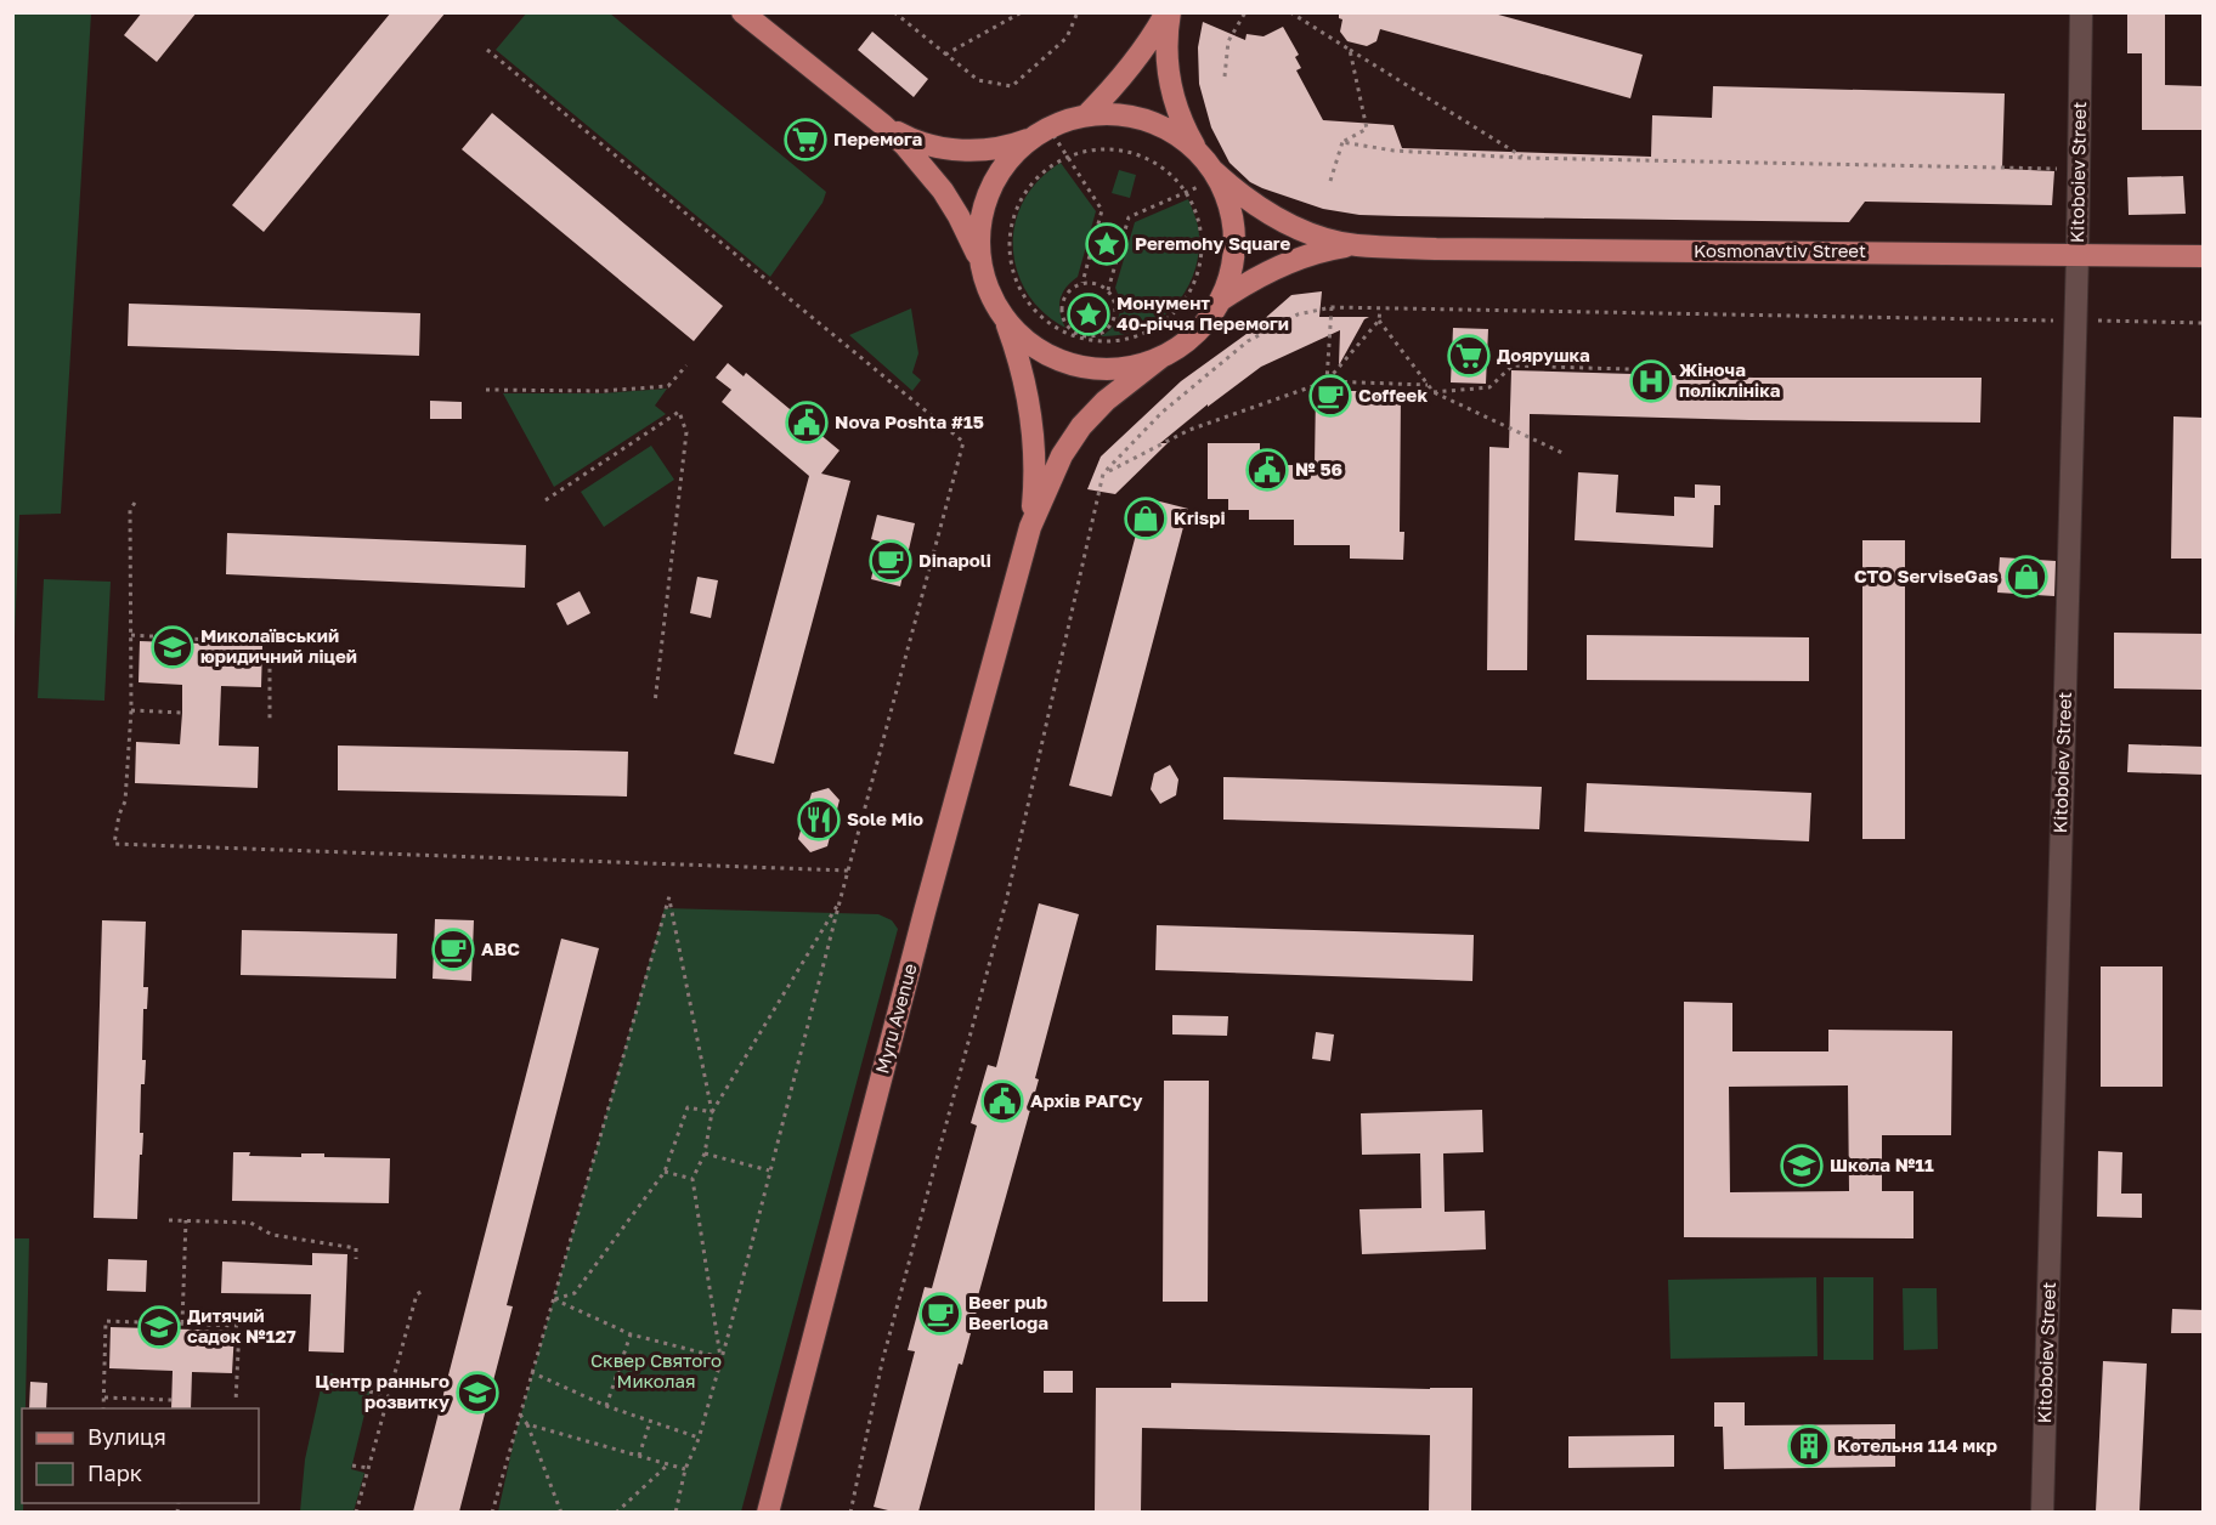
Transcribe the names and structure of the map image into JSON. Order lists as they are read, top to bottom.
{
  "streets": {
    "main road": ["Kosmonavtiv Street", "Myru Avenue"],
    "street": ["Kitoboiev Street"]
  },
  "crossings": [
    ["Kitoboiev Street", "Kosmonavtiv Street"],
    ["Kosmonavtiv Street", "Myru Avenue"]
  ],
  "parks": ["Сквер Святого Миколая"],
  "places": {
    "supermarket": ["Перемога", "Доярушка"],
    "place": ["Peremohy Square", "Монумент 40-річчя Перемоги"],
    "hospital": ["Жіноча поліклініка"],
    "cafe": [
      "Coffeek",
      "Dinapoli",
      "ABC",
      "Beer pub Beerloga"
    ],
    "public building": ["Nova Poshta #15", "№ 56", "Архів РАГСу"],
    "shop": ["Krispi", "СТО ServiseGas"],
    "school or university": [
      "Миколаївський юридичний ліцей",
      "Школа №11",
      "Дитячий садок №127",
      "Центр ранньго розвитку"
    ],
    "restaurant": ["Sole Mio"],
    "building": ["Котельня 114 мкр"]
  },
  "legend": ["Вулиця", "Парк"]
}
